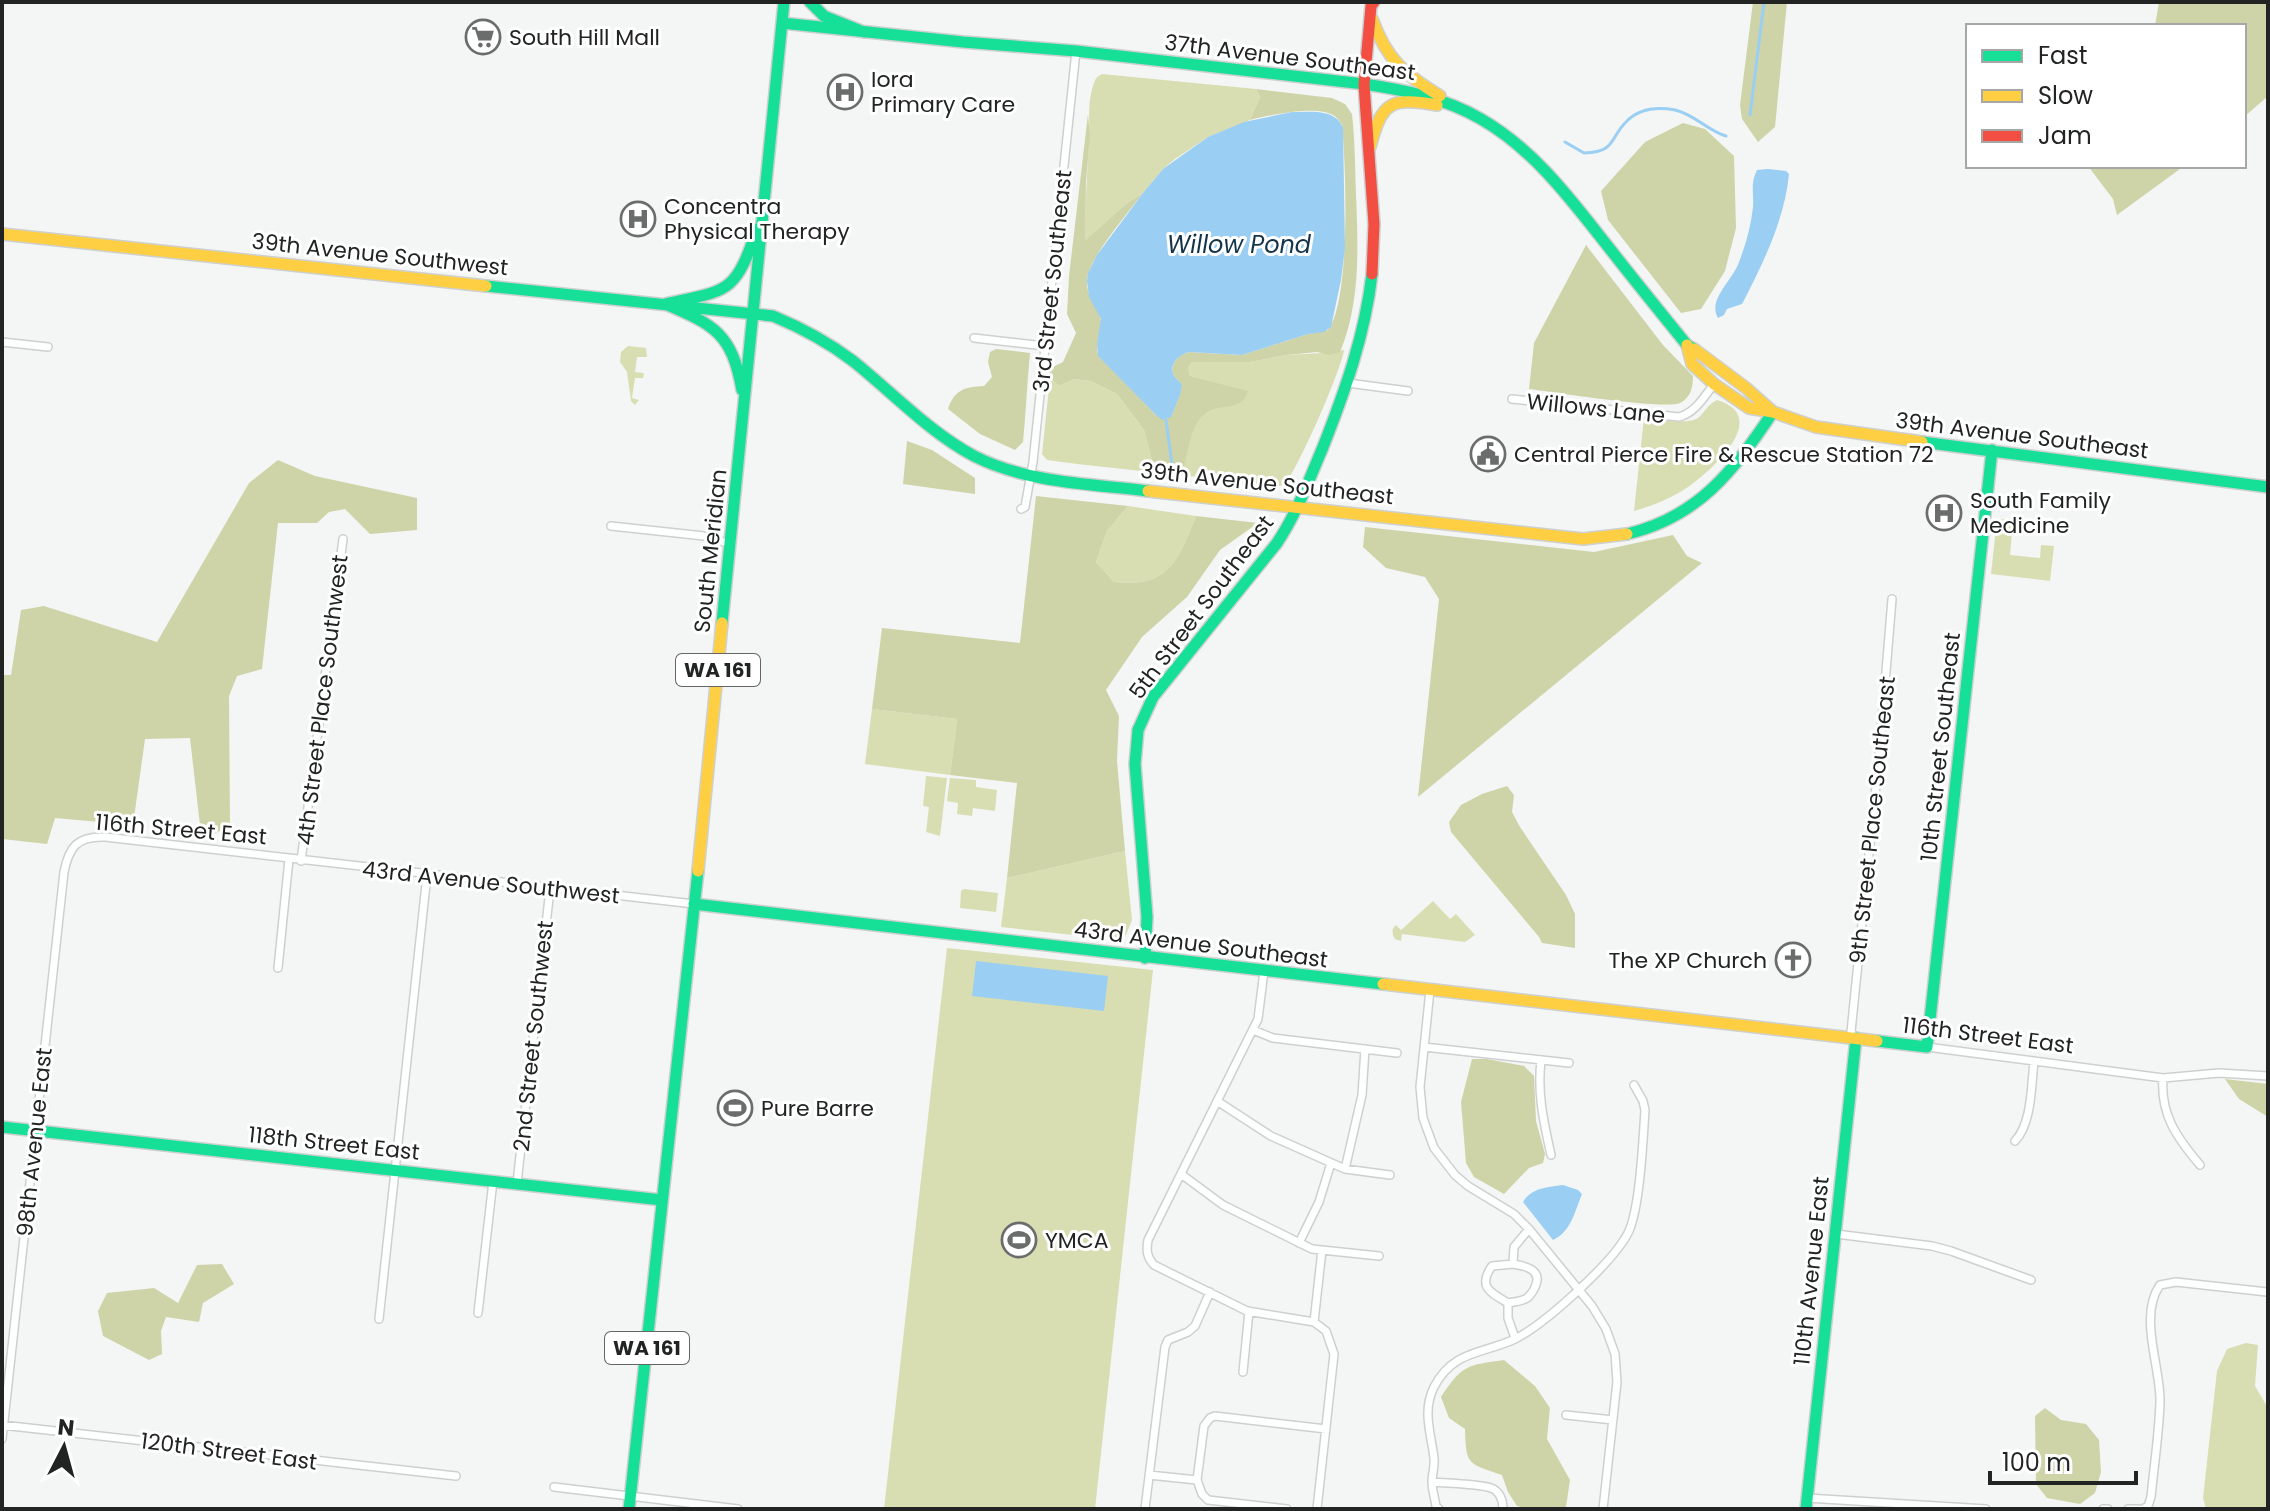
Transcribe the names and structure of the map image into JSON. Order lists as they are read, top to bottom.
{
  "streets": {
    "main road": [
      "37th Avenue Southeast",
      "39th Avenue Southwest",
      "39th Avenue Southeast",
      "South Meridian",
      "5th Street Southeast",
      "WA 161",
      "10th Street Southeast",
      "116th Street East",
      "43rd Avenue Southeast",
      "118th Street East",
      "110th Avenue East"
    ],
    "street": [
      "3rd Street Southeast",
      "Willows Lane",
      "4th Street Place Southwest",
      "9th Street Place Southeast",
      "43rd Avenue Southwest",
      "2nd Street Southwest",
      "98th Avenue East",
      "120th Street East"
    ]
  },
  "crossings": [
    ["37th Avenue Southeast", "3rd Street Southeast"],
    ["37th Avenue Southeast", "Willows Lane"],
    ["37th Avenue Southeast", "39th Avenue Southeast"],
    ["37th Avenue Southeast", "South Meridian"],
    ["37th Avenue Southeast", "5th Street Southeast"],
    ["39th Avenue Southwest", "39th Avenue Southeast"],
    ["39th Avenue Southwest", "South Meridian"],
    ["3rd Street Southeast", "39th Avenue Southeast"],
    ["Willows Lane", "39th Avenue Southeast"],
    ["39th Avenue Southeast", "South Meridian"],
    ["39th Avenue Southeast", "5th Street Southeast"],
    ["39th Avenue Southeast", "10th Street Southeast"],
    ["South Meridian", "WA 161"],
    ["South Meridian", "43rd Avenue Southwest"],
    ["South Meridian", "43rd Avenue Southeast"],
    ["South Meridian", "118th Street East"],
    ["5th Street Southeast", "43rd Avenue Southeast"],
    ["WA 161", "118th Street East"],
    ["4th Street Place Southwest", "43rd Avenue Southwest"],
    ["10th Street Southeast", "116th Street East"],
    ["9th Street Place Southeast", "116th Street East"],
    ["9th Street Place Southeast", "110th Avenue East"],
    ["116th Street East", "43rd Avenue Southwest"],
    ["116th Street East", "43rd Avenue Southeast"],
    ["116th Street East", "98th Avenue East"],
    ["116th Street East", "110th Avenue East"],
    ["43rd Avenue Southwest", "43rd Avenue Southeast"],
    ["43rd Avenue Southwest", "2nd Street Southwest"],
    ["2nd Street Southwest", "118th Street East"],
    ["98th Avenue East", "118th Street East"],
    ["98th Avenue East", "120th Street East"]
  ],
  "water": ["Willow Pond"],
  "places": {
    "supermarket": ["South Hill Mall"],
    "hospital": ["Iora Primary Care", "Concentra Physical Therapy", "South Family Medicine"],
    "public building": ["Central Pierce Fire & Rescue Station 72"],
    "church": ["The XP Church"],
    "sports": ["Pure Barre", "YMCA"]
  },
  "legend": ["Fast", "Slow", "Jam"],
  "scale_bar": "100 m",
  "north": "top"
}
